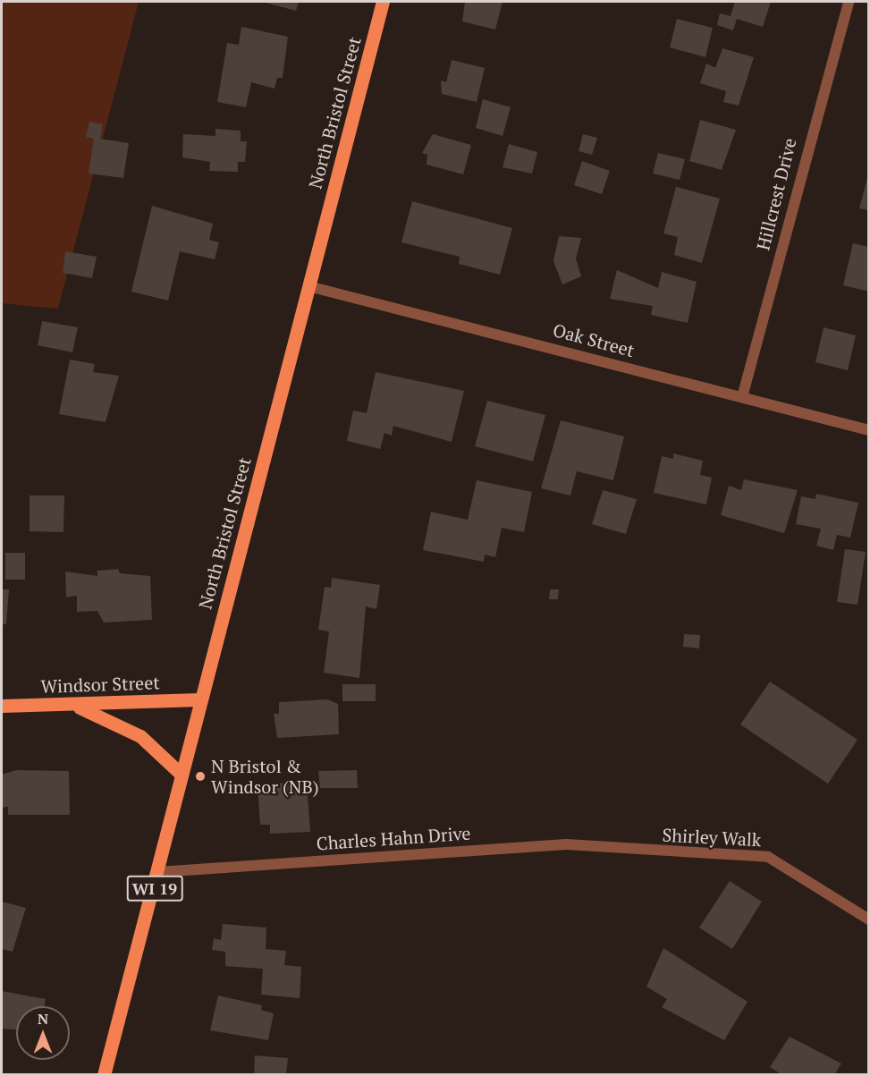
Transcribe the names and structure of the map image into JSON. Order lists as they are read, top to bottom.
{
  "streets": {
    "main road": ["North Bristol Street", "Windsor Street", "WI 19"],
    "street": [
      "Hillcrest Drive",
      "Oak Street",
      "Shirley Walk",
      "Charles Hahn Drive"
    ]
  },
  "crossings": [
    ["North Bristol Street", "Oak Street"],
    ["North Bristol Street", "Windsor Street"],
    ["North Bristol Street", "Charles Hahn Drive"],
    ["Hillcrest Drive", "Oak Street"],
    ["Shirley Walk", "Charles Hahn Drive"]
  ],
  "places": ["N Bristol & Windsor (NB)"],
  "north": "top"
}
